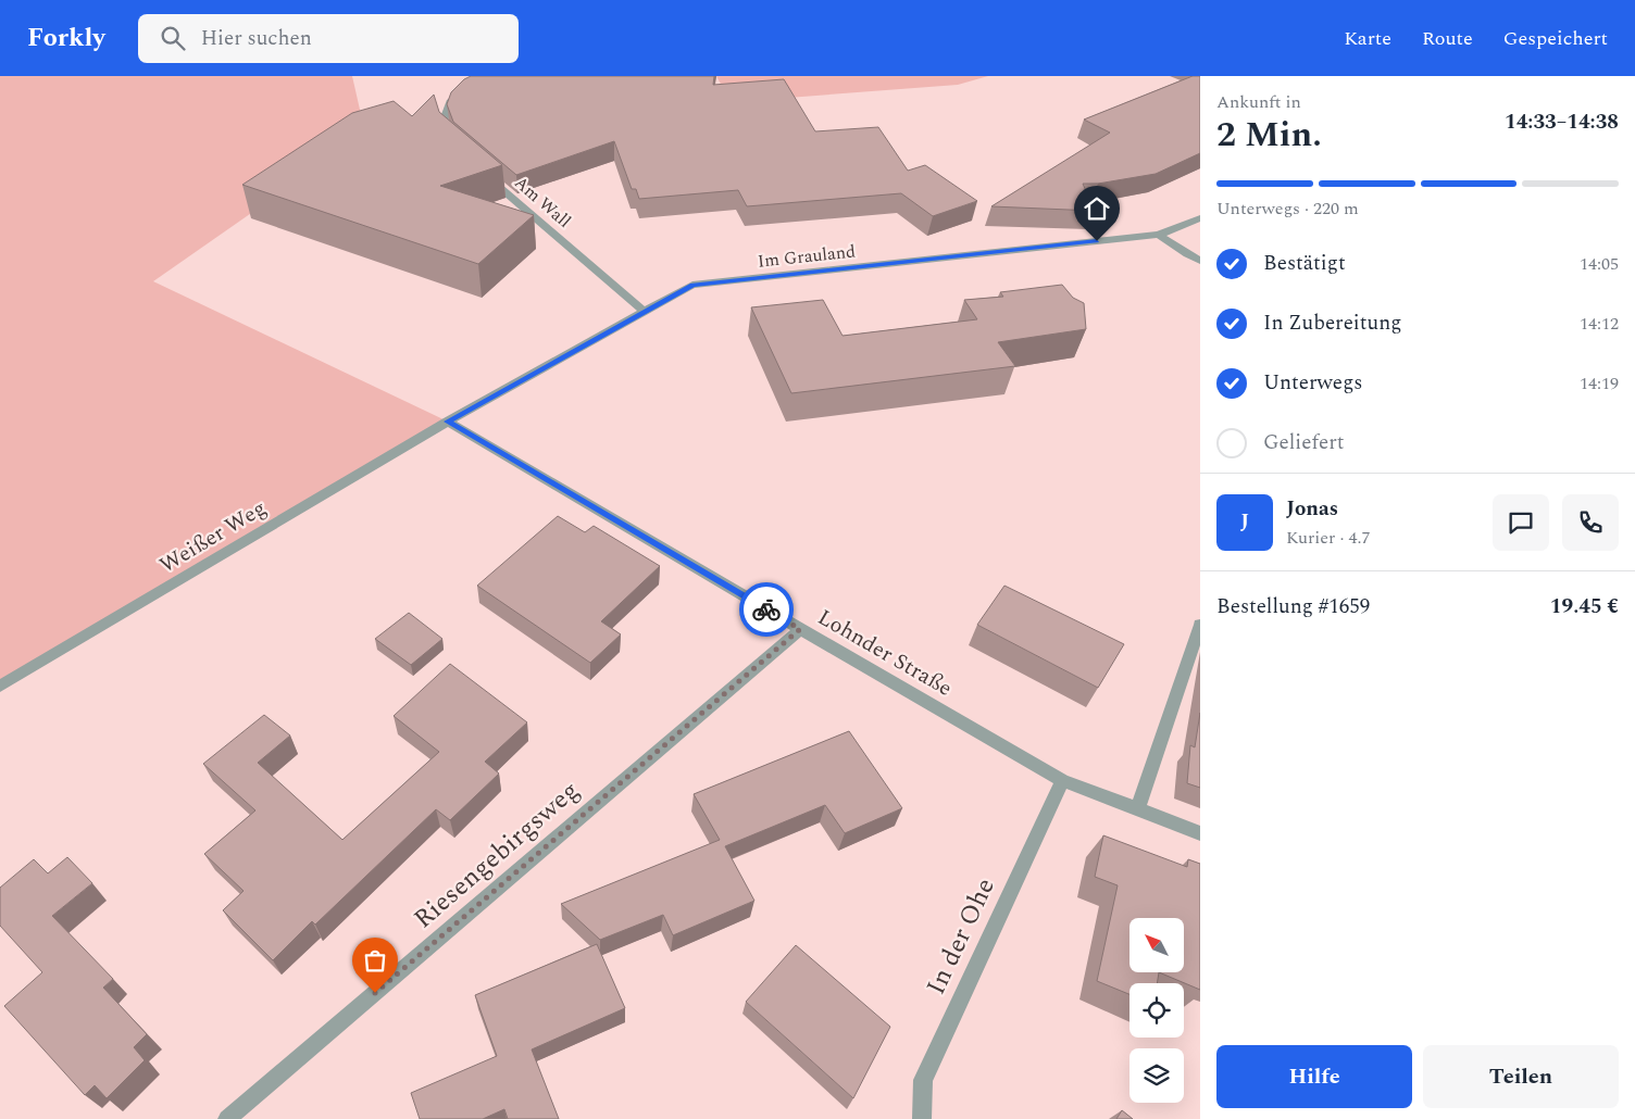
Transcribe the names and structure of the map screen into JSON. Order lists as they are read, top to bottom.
{
  "streets": {
    "street": [
      "Am Wall",
      "Im Grauland",
      "Weißer Weg",
      "Lohnder Straße",
      "Riesengebirgsweg",
      "In der Ohe"
    ]
  },
  "crossings": [
    ["Am Wall", "Im Grauland"],
    ["Im Grauland", "Weißer Weg"],
    ["Im Grauland", "Lohnder Straße"],
    ["Weißer Weg", "Lohnder Straße"],
    ["Lohnder Straße", "Riesengebirgsweg"],
    ["Lohnder Straße", "In der Ohe"]
  ],
  "north": "top left",
  "page": {
    "header": "Forkly",
    "search": "Hier suchen",
    "nav": ["Karte", "Route", "Gespeichert"],
    "heading": ["2 Min.", "Ankunft in", "14:33–14:38"],
    "panel": [
      "Jonas",
      "Kurier · 4.7",
      "Bestellung #1659",
      "19.45 €"
    ],
    "bar": "Unterwegs · 220 m",
    "list": [
      ["Bestätigt", "14:05"],
      ["In Zubereitung", "14:12"],
      ["Unterwegs", "14:19"],
      "Geliefert"
    ],
    "round": "J",
    "buttons": ["Hilfe", "Teilen"]
  }
}
